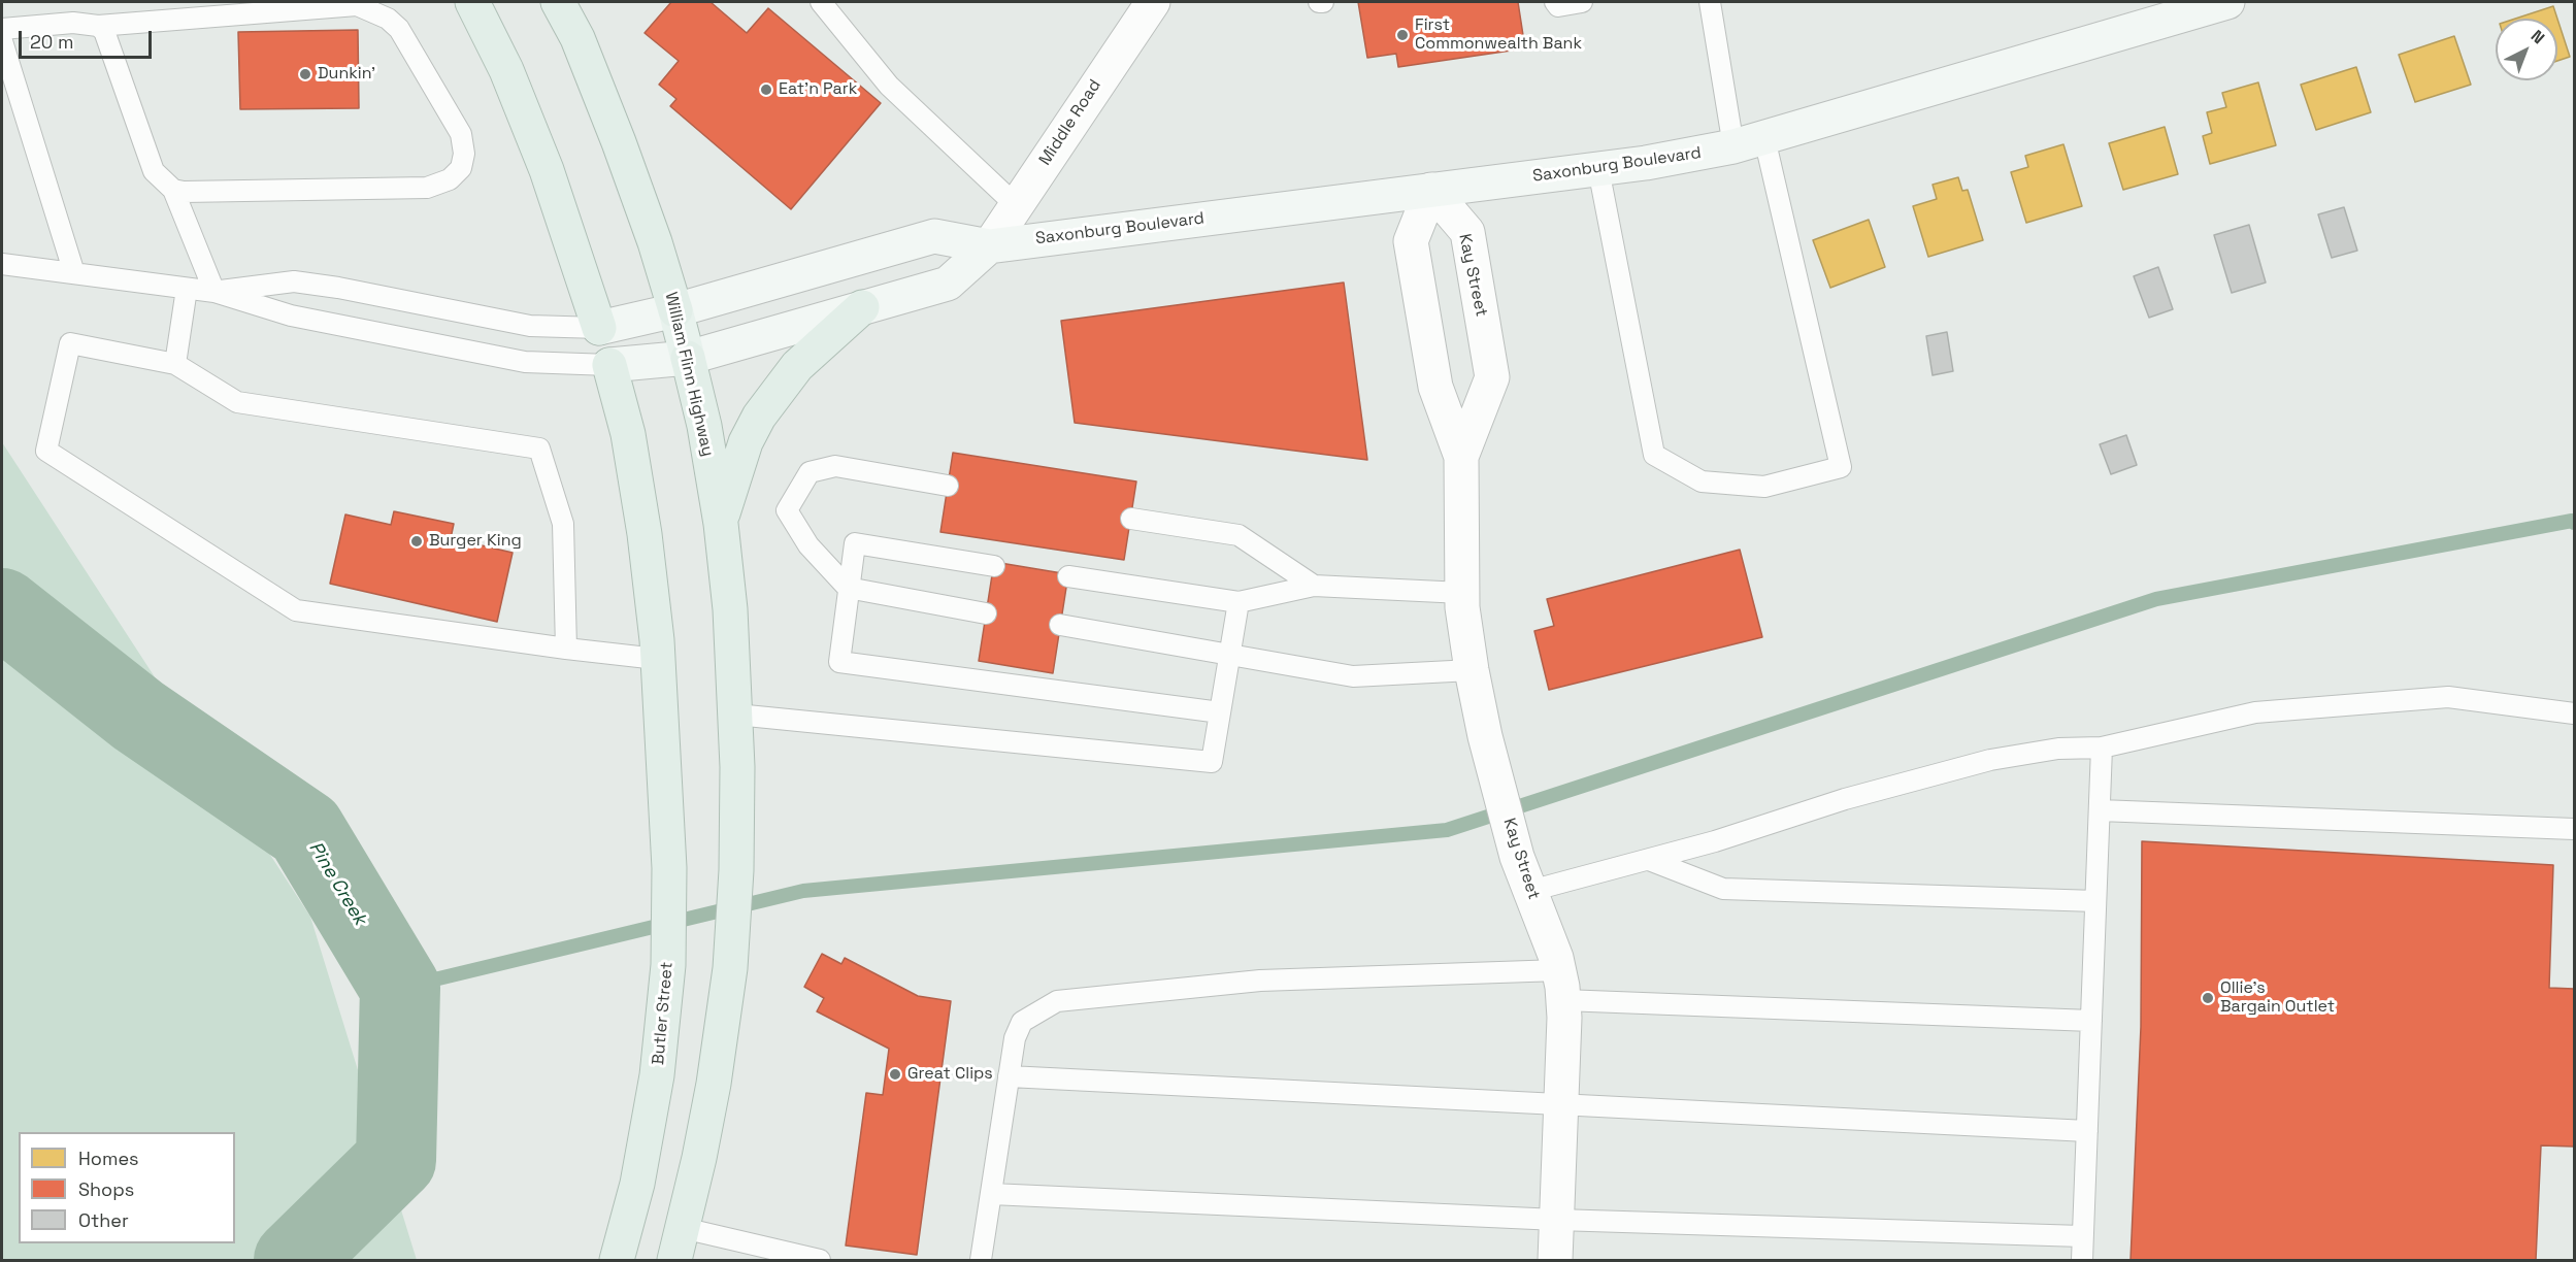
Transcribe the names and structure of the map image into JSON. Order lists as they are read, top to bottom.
{
  "streets": {
    "highway": ["William Flinn Highway", "Butler Street"],
    "main road": ["Saxonburg Boulevard"],
    "street": ["Middle Road", "Kay Street"]
  },
  "crossings": [
    ["Middle Road", "Saxonburg Boulevard"],
    ["Saxonburg Boulevard", "Kay Street"],
    ["Saxonburg Boulevard", "William Flinn Highway"]
  ],
  "water": ["Pine Creek"],
  "places": [
    "First Commonwealth Bank",
    "Dunkin'",
    "Eat'n Park",
    "Burger King",
    "Ollie's Bargain Outlet",
    "Great Clips"
  ],
  "legend": ["Homes", "Shops", "Other"],
  "scale_bar": "20 m",
  "north": "top right"
}
